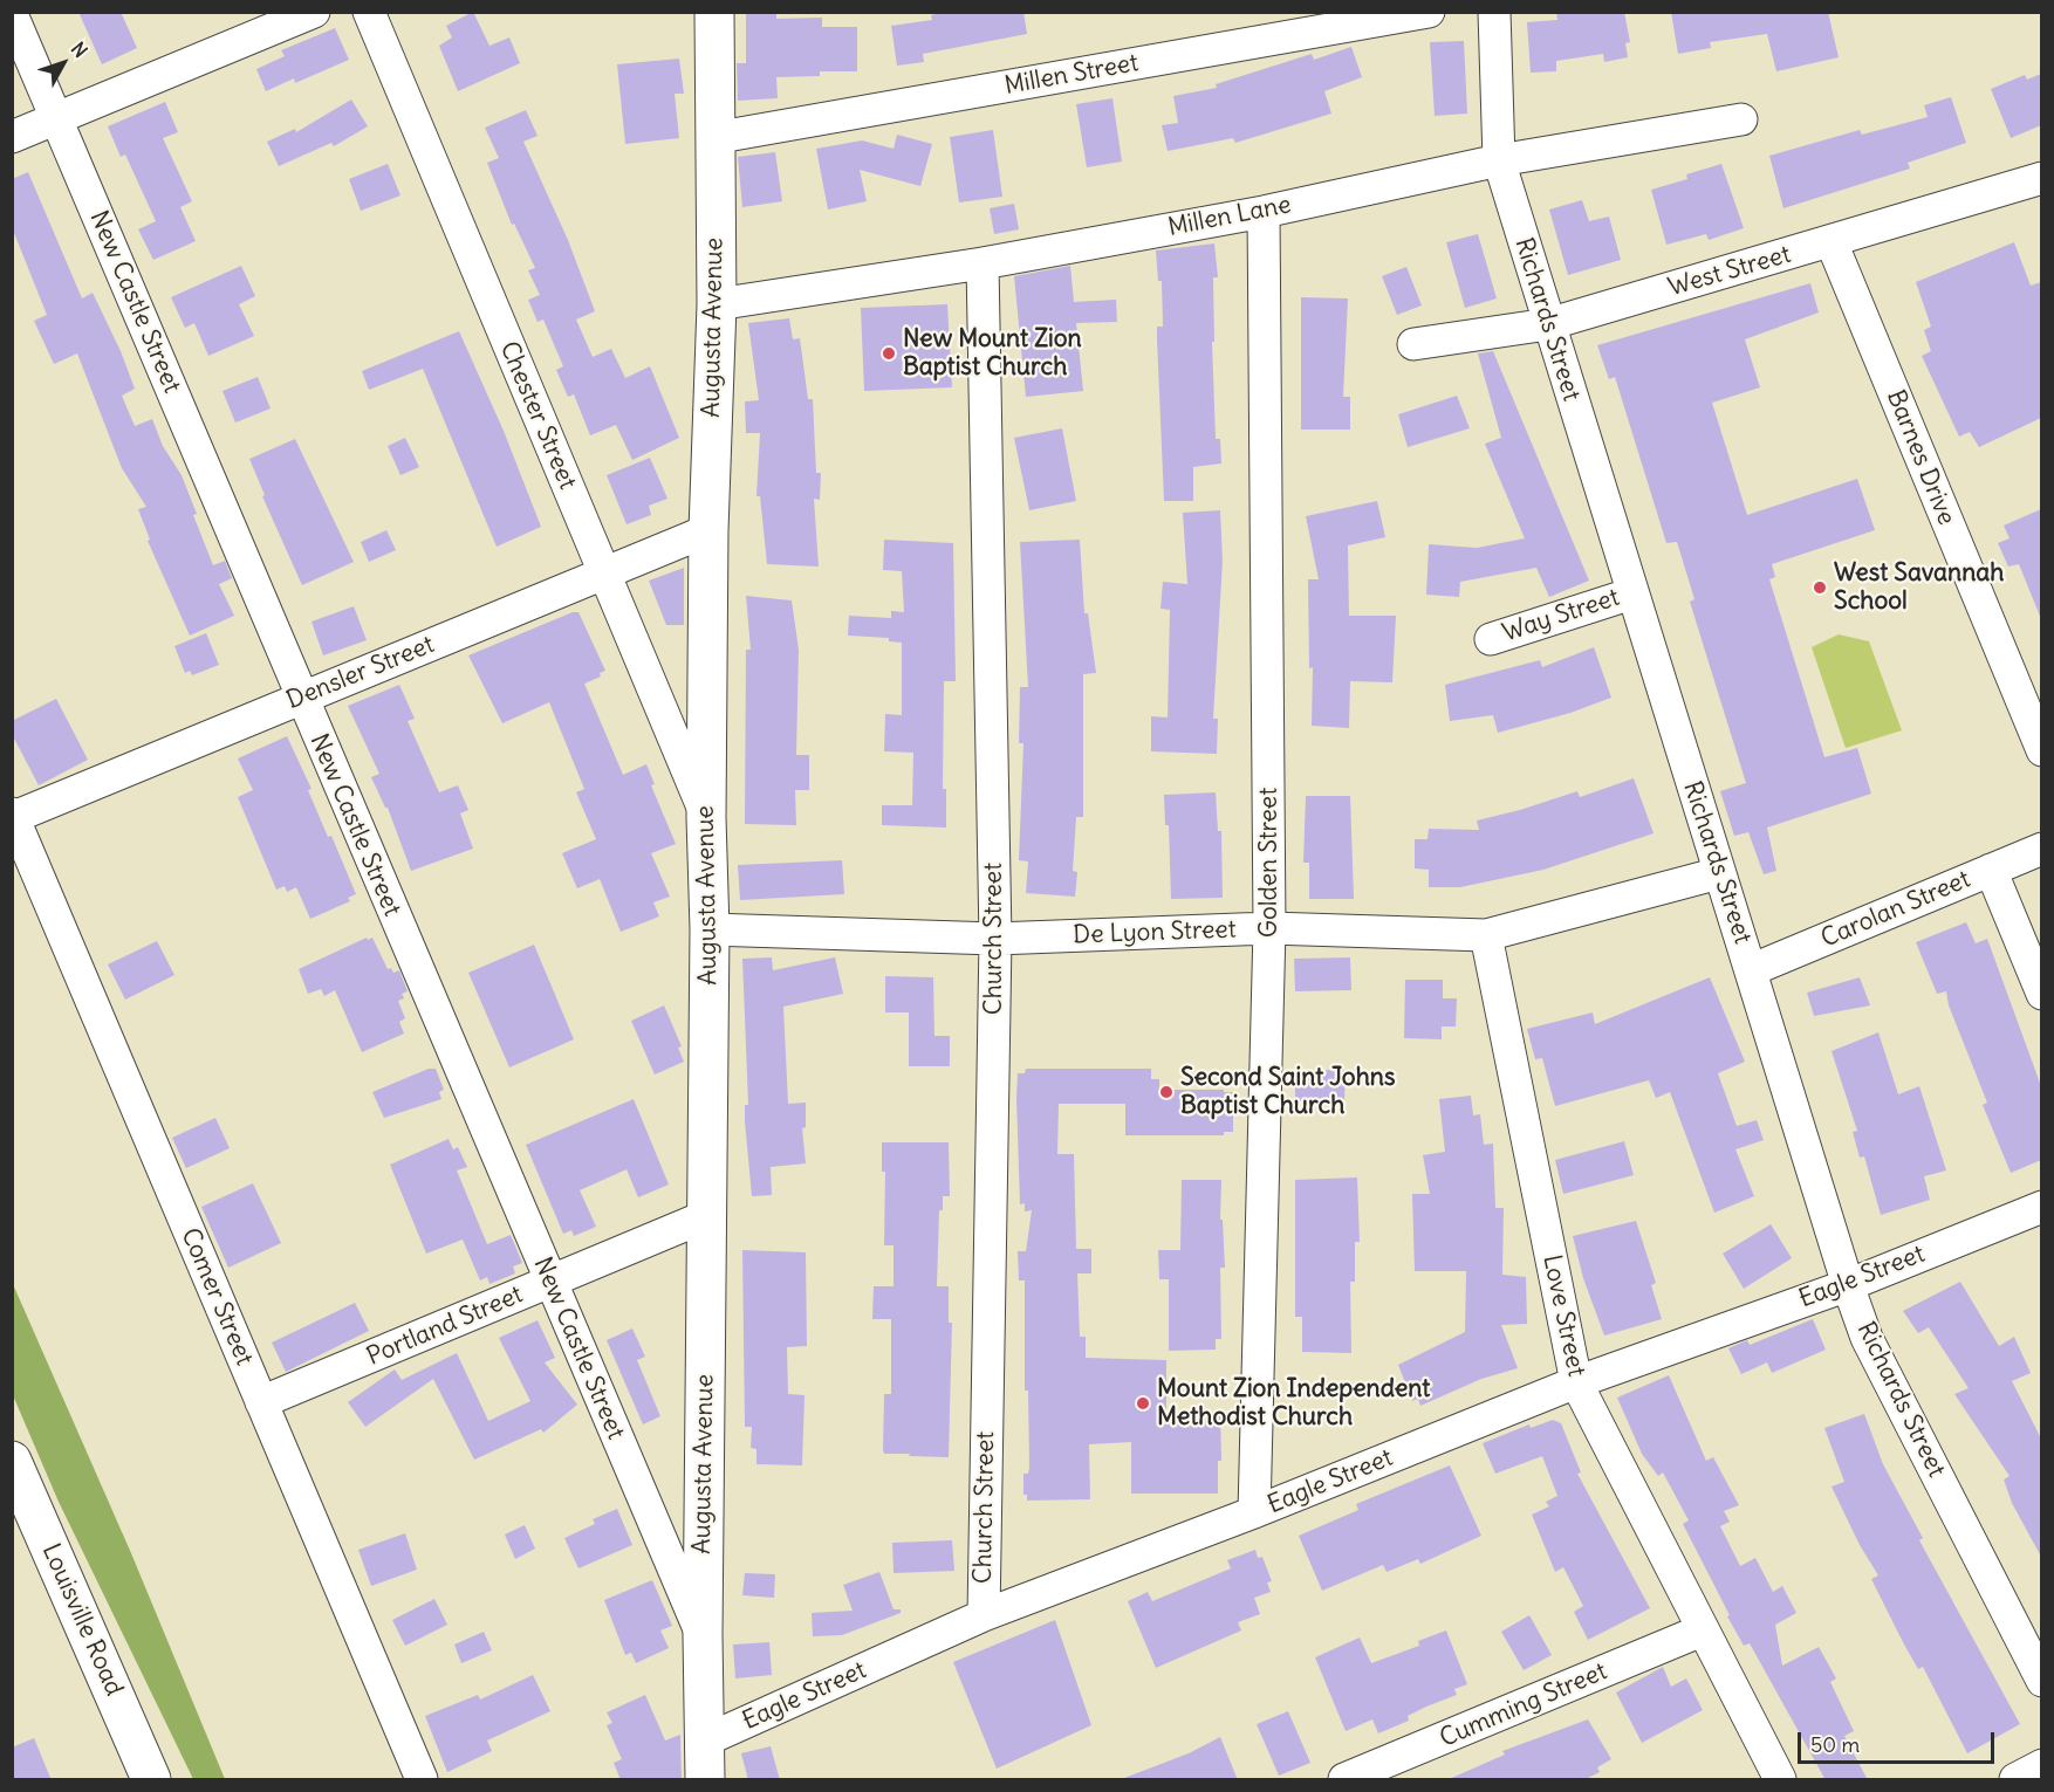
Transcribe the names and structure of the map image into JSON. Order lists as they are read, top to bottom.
{
  "streets": {
    "main road": ["Augusta Avenue", "Louisville Road"],
    "street": [
      "Millen Street",
      "Millen Lane",
      "West Street",
      "New Castle Street",
      "Richards Street",
      "Chester Street",
      "Barnes Drive",
      "Way Street",
      "Densler Street",
      "Golden Street",
      "Carolan Street",
      "De Lyon Street",
      "Church Street",
      "Eagle Street",
      "Comer Street",
      "Love Street",
      "Portland Street",
      "Cumming Street"
    ]
  },
  "crossings": [
    ["Millen Street", "Augusta Avenue"],
    ["Millen Lane", "Richards Street"],
    ["Millen Lane", "Augusta Avenue"],
    ["Millen Lane", "Golden Street"],
    ["Millen Lane", "Church Street"],
    ["West Street", "Richards Street"],
    ["West Street", "Barnes Drive"],
    ["New Castle Street", "Augusta Avenue"],
    ["New Castle Street", "Densler Street"],
    ["New Castle Street", "Portland Street"],
    ["Richards Street", "Way Street"],
    ["Richards Street", "Carolan Street"],
    ["Richards Street", "De Lyon Street"],
    ["Richards Street", "Eagle Street"],
    ["Augusta Avenue", "Chester Street"],
    ["Augusta Avenue", "Densler Street"],
    ["Augusta Avenue", "De Lyon Street"],
    ["Augusta Avenue", "Eagle Street"],
    ["Augusta Avenue", "Portland Street"],
    ["Chester Street", "Densler Street"],
    ["Densler Street", "Comer Street"],
    ["Golden Street", "De Lyon Street"],
    ["Golden Street", "Eagle Street"],
    ["De Lyon Street", "Church Street"],
    ["De Lyon Street", "Love Street"],
    ["Church Street", "Eagle Street"],
    ["Eagle Street", "Love Street"],
    ["Comer Street", "Portland Street"],
    ["Love Street", "Cumming Street"]
  ],
  "places": [
    "New Mount Zion Baptist Church",
    "West Savannah School",
    "Second Saint Johns Baptist Church",
    "Mount Zion Independent Methodist Church"
  ],
  "scale_bar": "50 m",
  "north": "top right"
}
